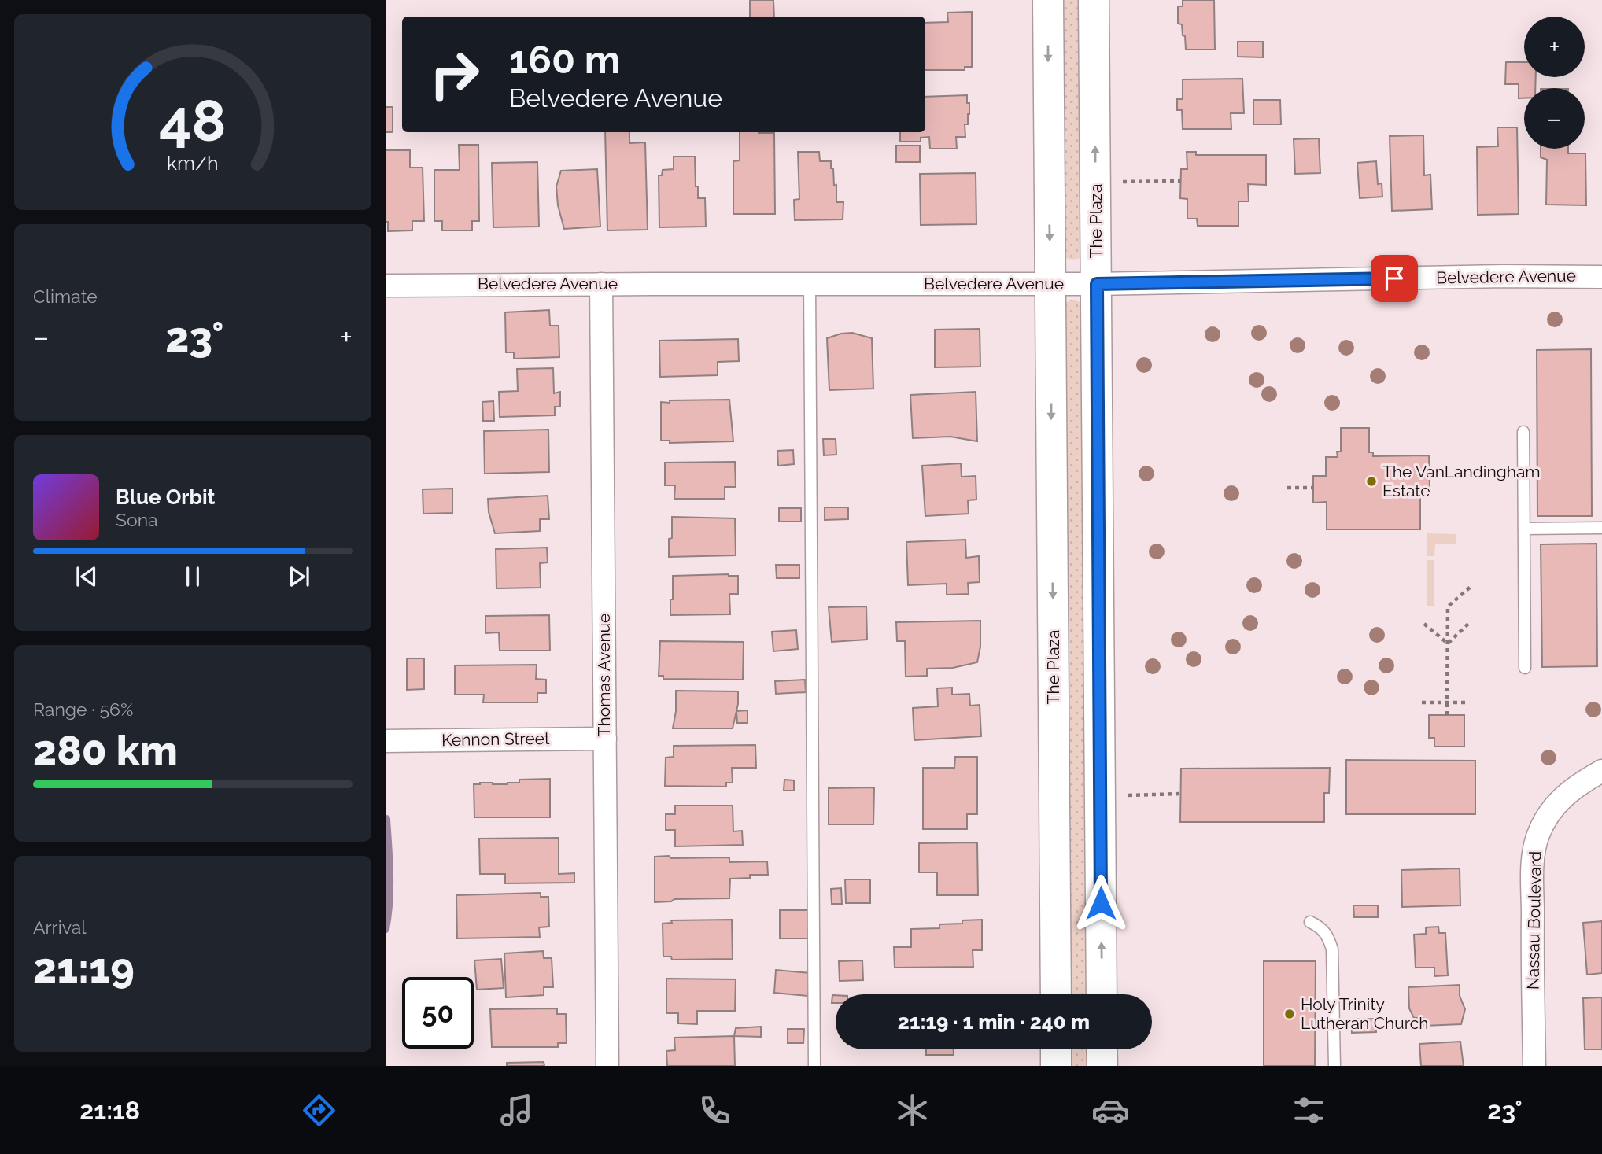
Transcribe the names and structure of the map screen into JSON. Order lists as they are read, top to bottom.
{
  "streets": {
    "main road": ["The Plaza"],
    "street": [
      "Belvedere Avenue",
      "Thomas Avenue",
      "Kennon Street",
      "Nassau Boulevard"
    ]
  },
  "crossings": [
    ["The Plaza", "Belvedere Avenue"],
    ["Belvedere Avenue", "Thomas Avenue"],
    ["Thomas Avenue", "Kennon Street"]
  ],
  "places": ["The VanLandingham Estate", "Holy Trinity Lutheran Church"],
  "page": {
    "map_buttons": ["+", "−"],
    "turn": ["160 m", "Belvedere Avenue"],
    "tile": [
      "Climate",
      ["Range · 56%", "280 km"],
      ["Arrival", "21:19"]
    ],
    "heat": ["−", "23°", "+"],
    "song": ["Blue Orbit", "Sona"],
    "limit": "50",
    "trip": "21:19 · 1 min · 240 m",
    "tabs": ["21:18", "23°"],
    "gauge": ["48", "km/h"]
  }
}
